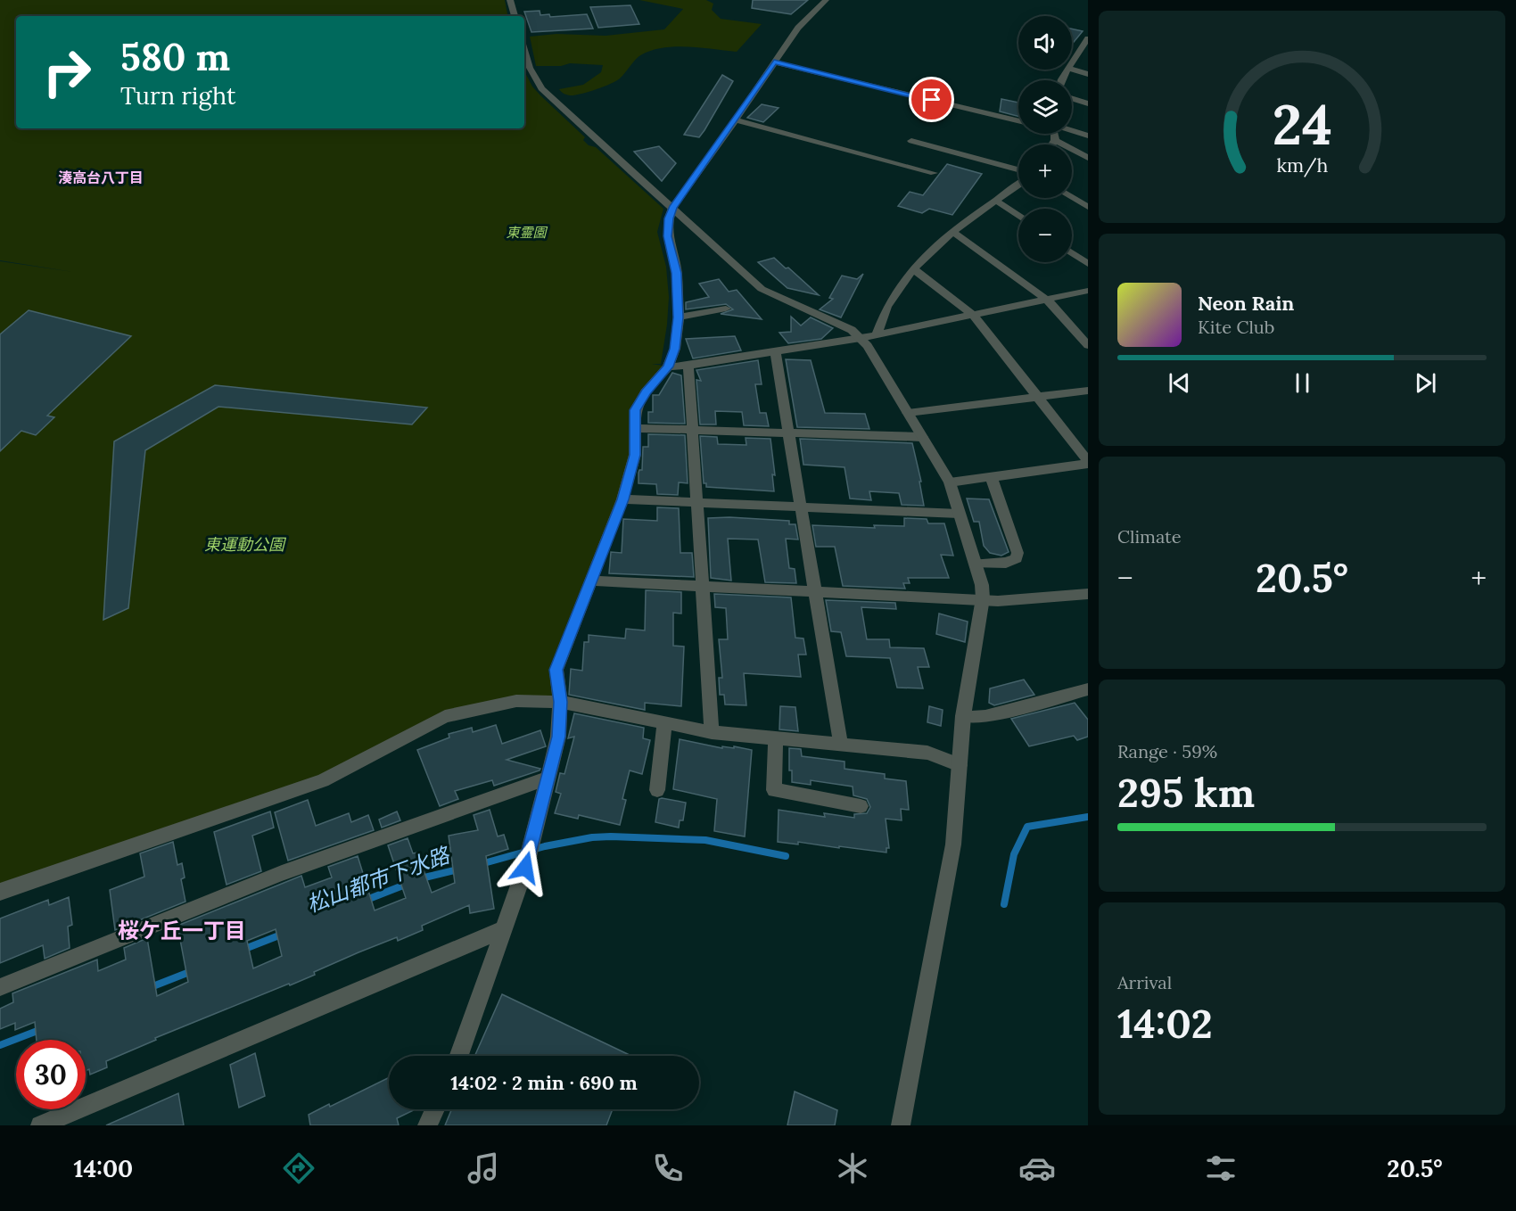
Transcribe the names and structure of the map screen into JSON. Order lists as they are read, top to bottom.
{
  "districts": ["湊高台八丁目", "桜ケ丘一丁目"],
  "water": ["松山都市下水路"],
  "parks": ["東霊園", "東運動公園"],
  "page": {
    "map_buttons": ["+", "−"],
    "turn": ["580 m", "Turn right"],
    "song": ["Neon Rain", "Kite Club"],
    "tile": [
      "Climate",
      ["Range · 59%", "295 km"],
      ["Arrival", "14:02"]
    ],
    "heat": ["−", "20.5°", "+"],
    "limit": "30",
    "trip": "14:02 · 2 min · 690 m",
    "tabs": ["14:00", "20.5°"],
    "gauge": ["24", "km/h"]
  }
}
